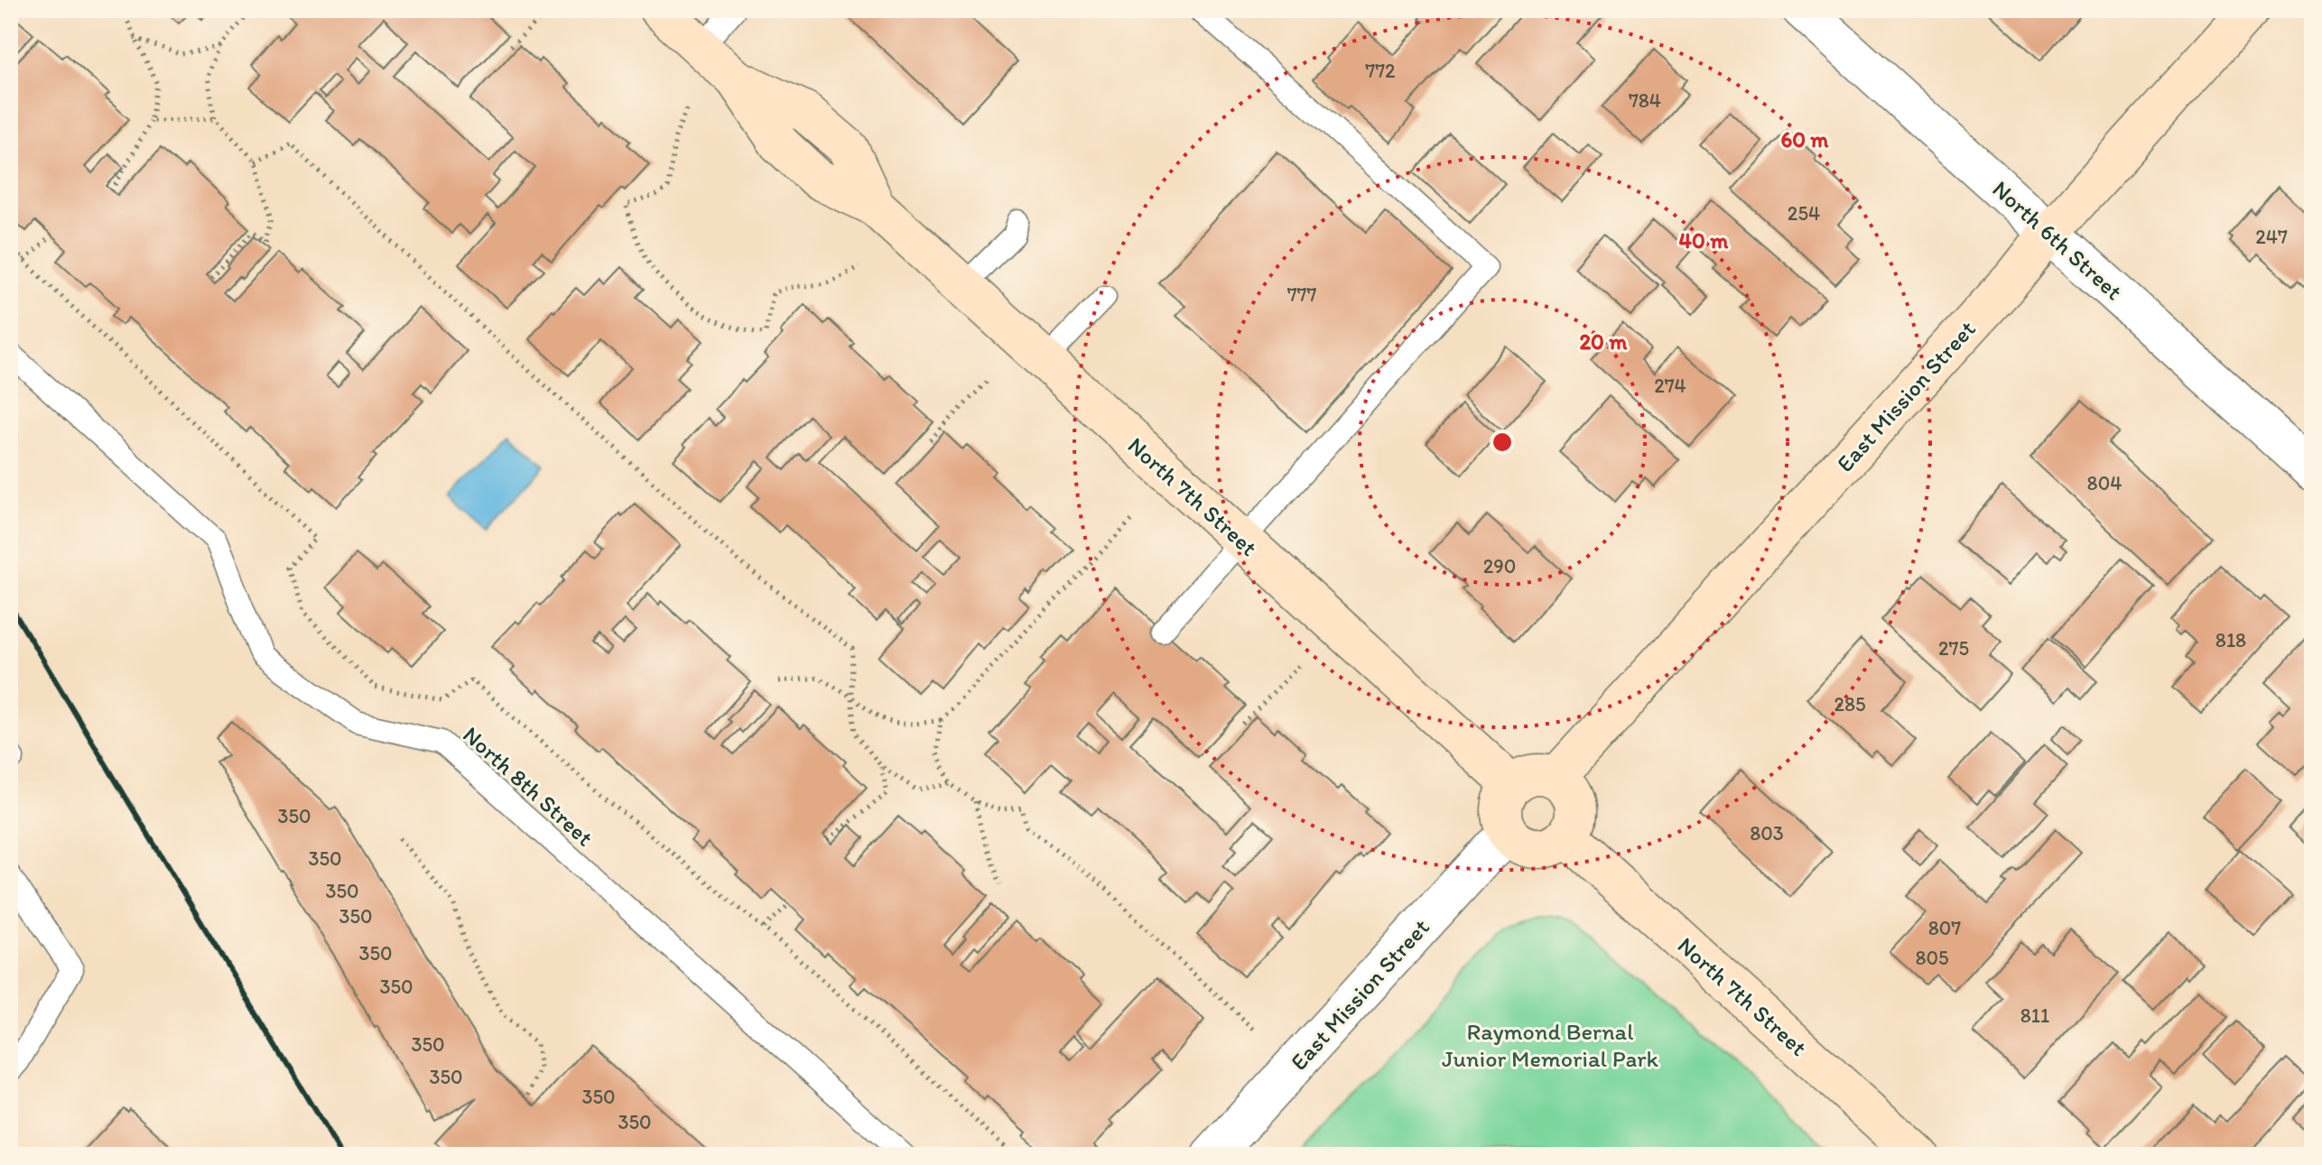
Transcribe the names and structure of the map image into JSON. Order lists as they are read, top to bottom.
{
  "streets": {
    "street": ["North 6th Street", "East Mission Street", "North 7th Street"],
    "lane": ["North 8th Street"]
  },
  "crossings": [
    ["North 6th Street", "East Mission Street"],
    ["East Mission Street", "North 7th Street"]
  ],
  "parks": ["Raymond Bernal Junior Memorial Park"],
  "house_numbers": [
    "772",
    "784",
    "254",
    "247",
    "777",
    "274",
    "804",
    "290",
    "818",
    "275",
    "285",
    "350",
    "803",
    "350",
    "350",
    "350",
    "807",
    "350",
    "805",
    "350",
    "811",
    "350",
    "350",
    "350",
    "350"
  ],
  "rings": ["60 m", "40 m", "20 m"]
}
